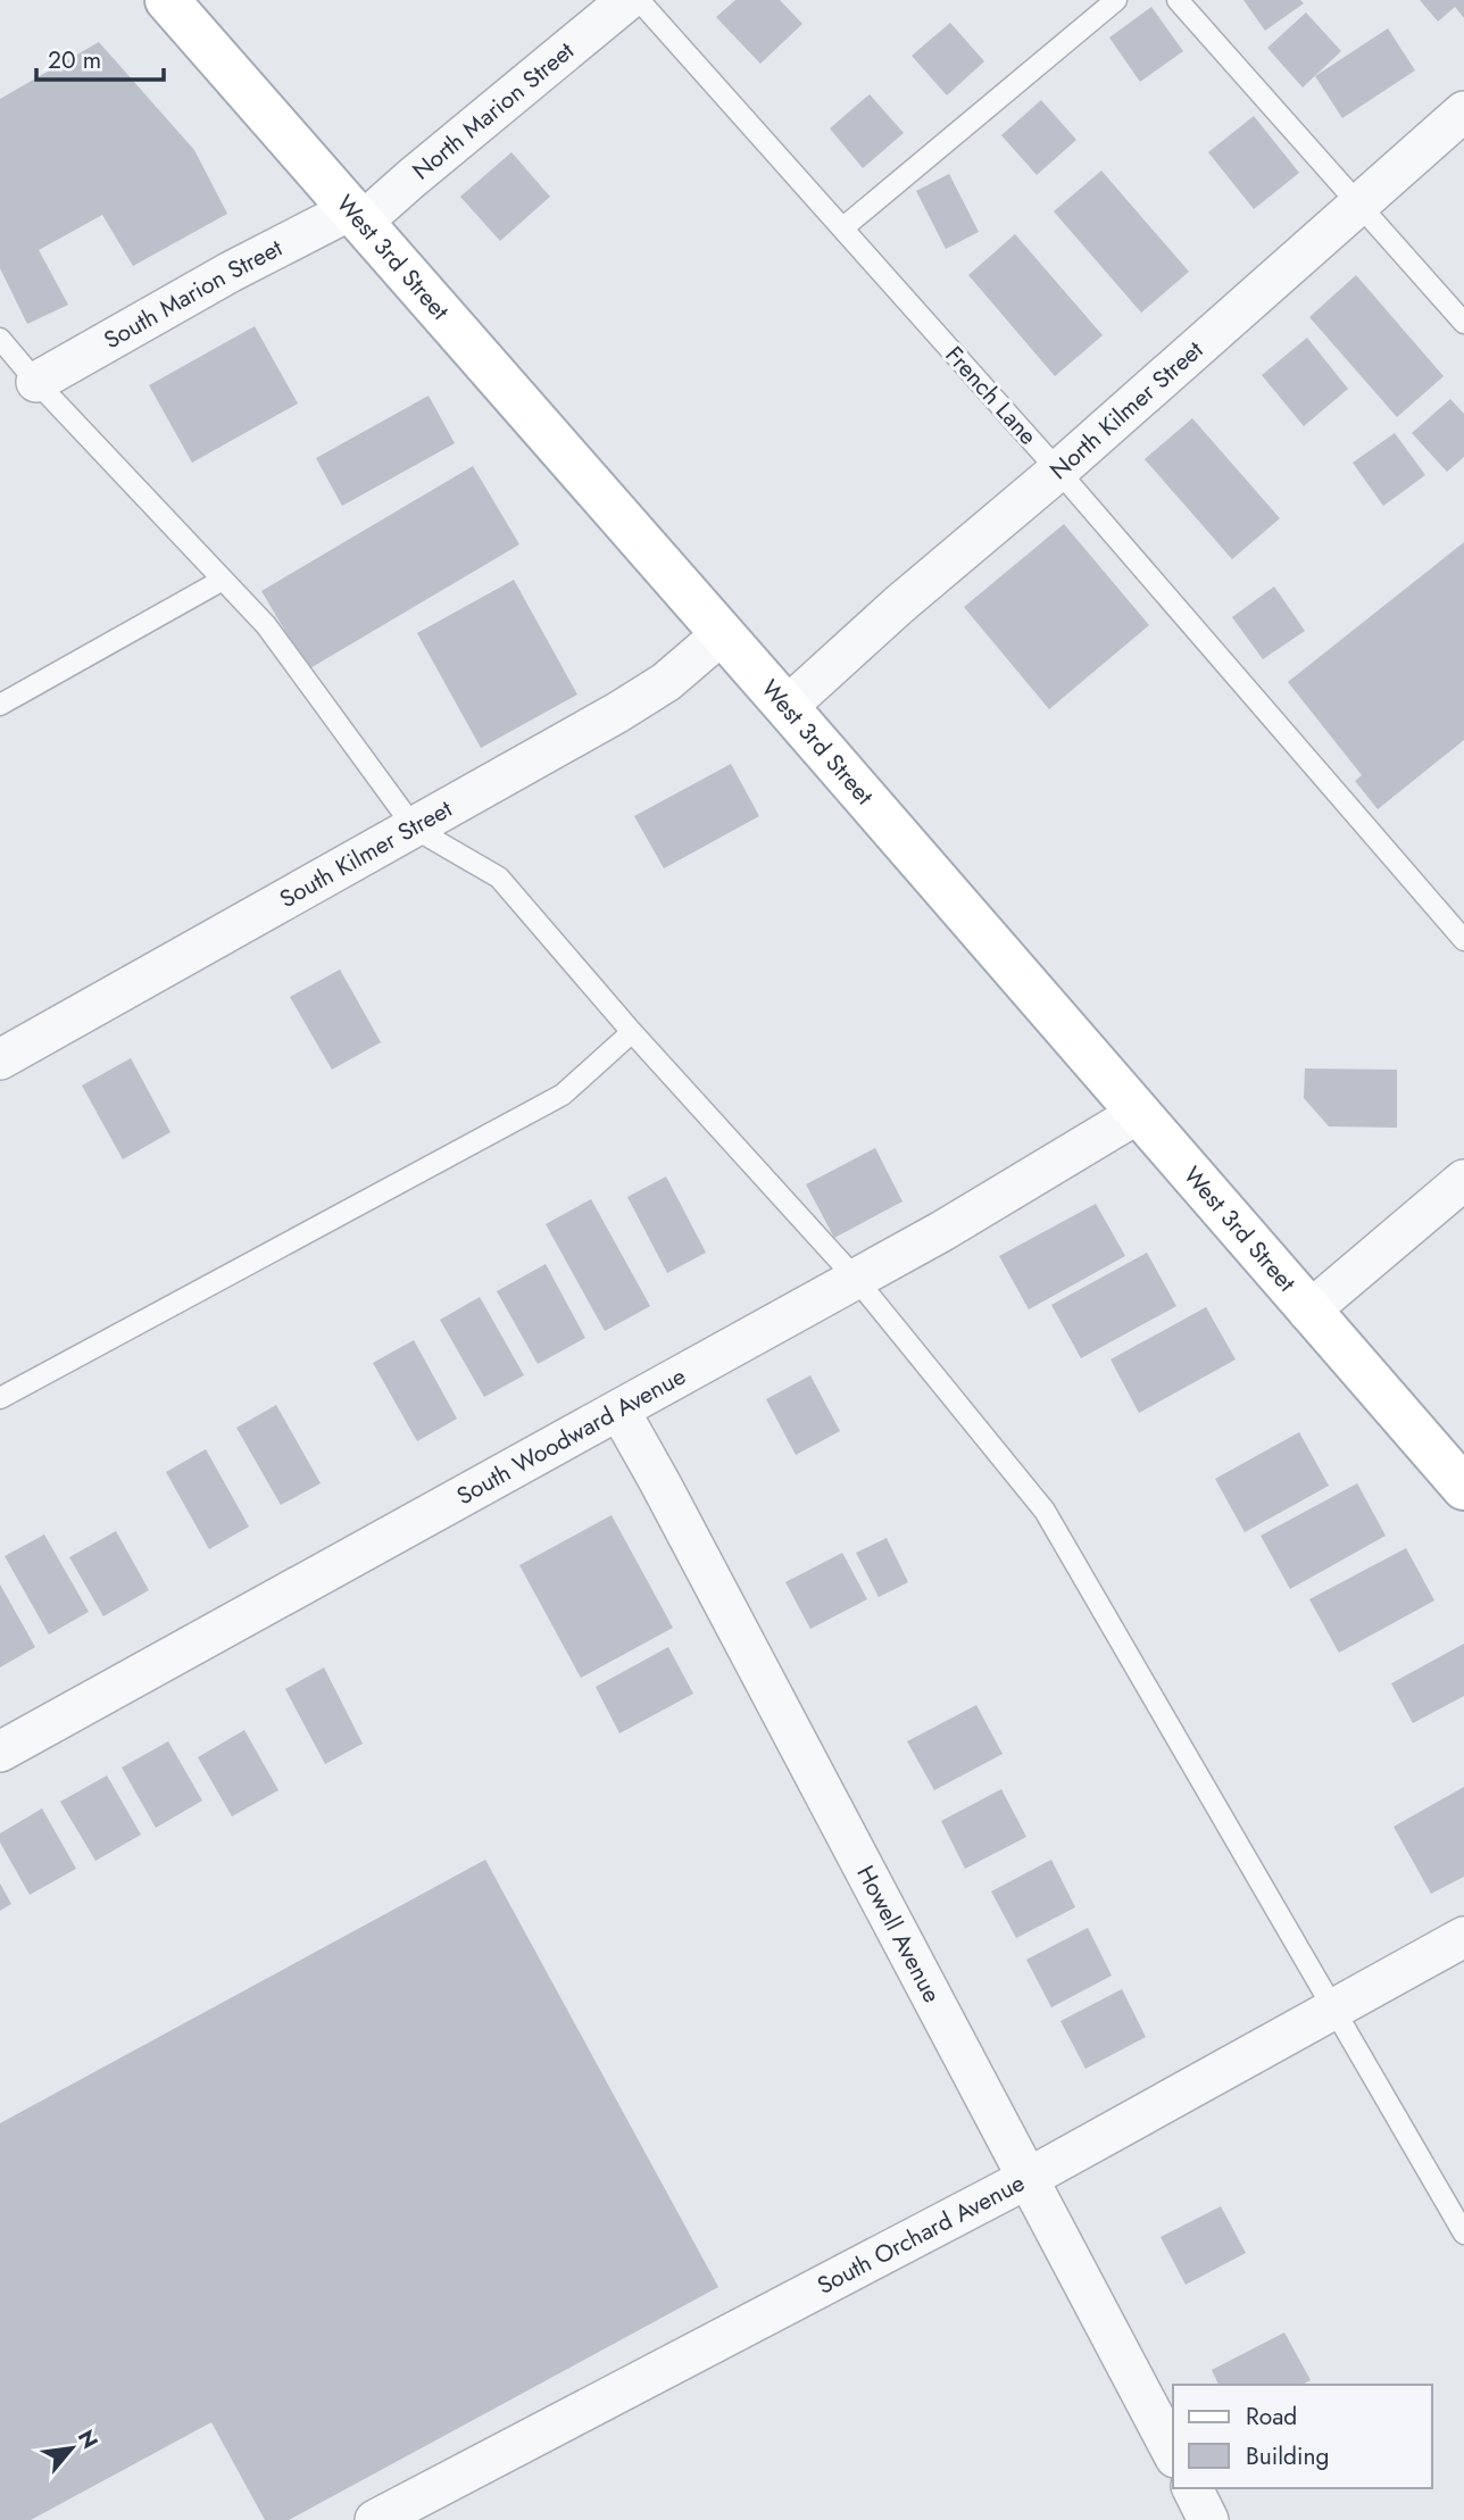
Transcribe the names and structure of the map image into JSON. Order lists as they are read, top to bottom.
{
  "streets": {
    "main road": ["West 3rd Street"],
    "street": [
      "North Marion Street",
      "South Marion Street",
      "North Kilmer Street",
      "South Kilmer Street",
      "South Woodward Avenue",
      "Howell Avenue",
      "South Orchard Avenue"
    ],
    "lane": ["French Lane"]
  },
  "crossings": [
    ["North Marion Street", "West 3rd Street"],
    ["North Marion Street", "South Marion Street"],
    ["West 3rd Street", "South Marion Street"],
    ["West 3rd Street", "North Kilmer Street"],
    ["West 3rd Street", "South Kilmer Street"],
    ["West 3rd Street", "South Woodward Avenue"],
    ["French Lane", "North Kilmer Street"],
    ["South Woodward Avenue", "Howell Avenue"],
    ["Howell Avenue", "South Orchard Avenue"]
  ],
  "legend": ["Road", "Building"],
  "scale_bar": "20 m",
  "north": "top right"
}
